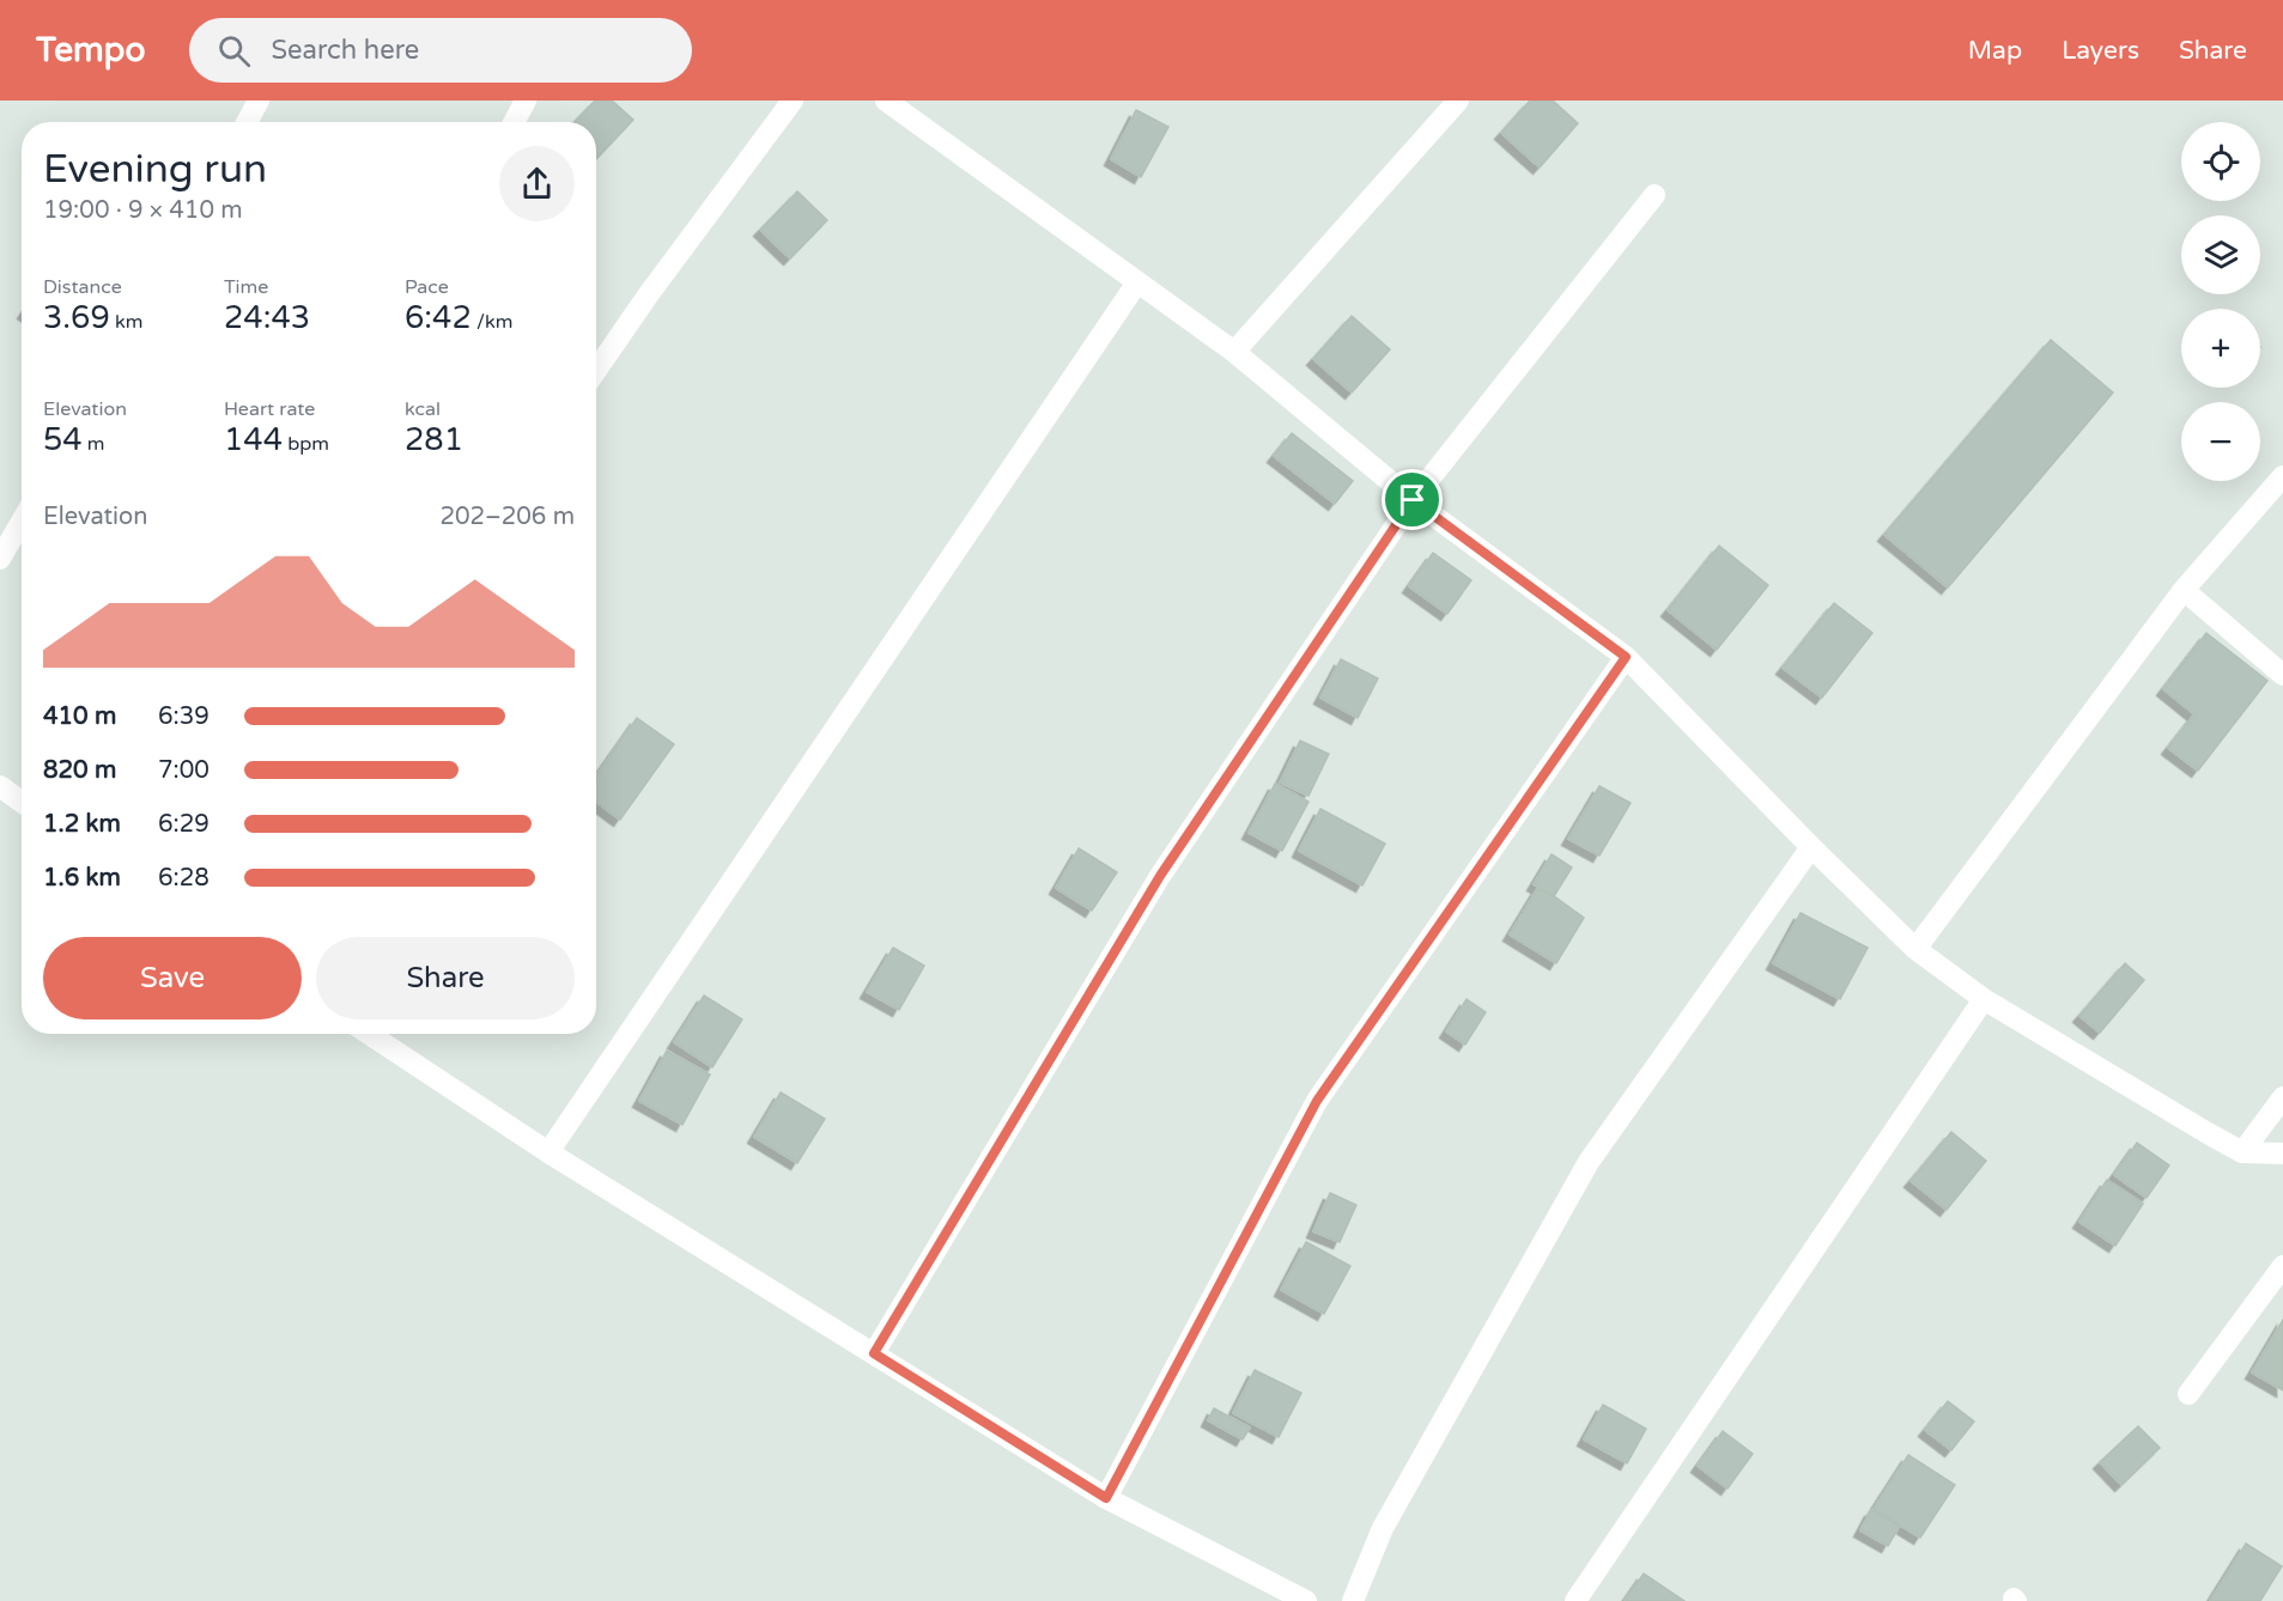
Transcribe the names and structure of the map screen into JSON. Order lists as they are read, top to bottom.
{
  "page": {
    "header": "Tempo",
    "search": "Search here",
    "nav": ["Map", "Layers", "Share"],
    "map_buttons": ["+", "−"],
    "heading": ["Evening run", "19:00 · 9 × 410 m"],
    "stats": [
      ["Distance", "3.69 km"],
      ["Time", "24:43"],
      ["Pace", "6:42 /km"],
      ["Elevation", "54 m"],
      ["Heart rate", "144 bpm"],
      ["kcal", "281"]
    ],
    "chart": ["Elevation", "202–206 m"],
    "list": [
      {
        "name": "410 m",
        "note": "6:39"
      },
      {
        "name": "820 m",
        "note": "7:00"
      },
      {
        "name": "1.2 km",
        "note": "6:29"
      },
      {
        "name": "1.6 km",
        "note": "6:28"
      }
    ],
    "buttons": ["Save", "Share"]
  }
}
